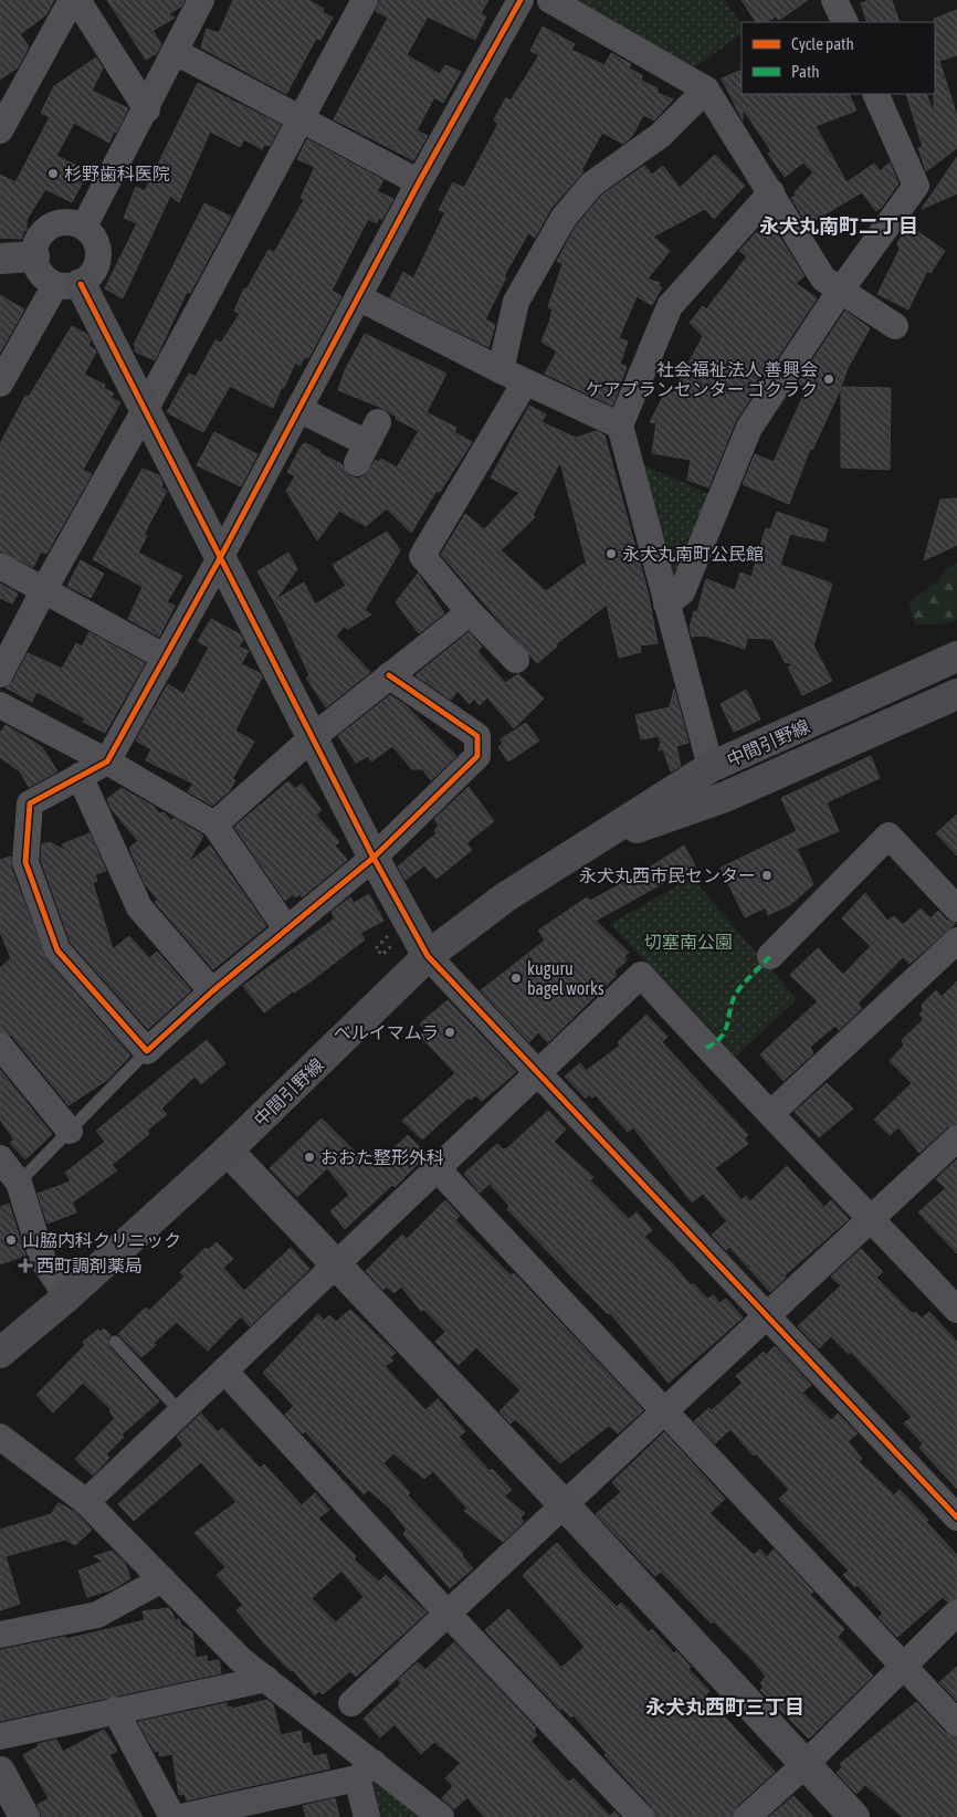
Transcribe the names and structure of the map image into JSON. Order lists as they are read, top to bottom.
{
  "streets": {
    "main road": ["中間引野線"]
  },
  "districts": ["永犬丸南町二丁目", "永犬丸西町三丁目"],
  "parks": ["切塞南公園"],
  "places": {
    "other": [
      "杉野歯科医院",
      "社会福祉法人 善興会 ケアプランセンター ゴクラク",
      "永犬丸南町公民館",
      "永犬丸西市民センター",
      "kuguru bagel works",
      "ベルイマムラ",
      "おおた整形外科",
      "山脇内科クリニック"
    ],
    "health": ["西町調剤薬局"]
  },
  "legend": ["Cycle path", "Path"]
}
